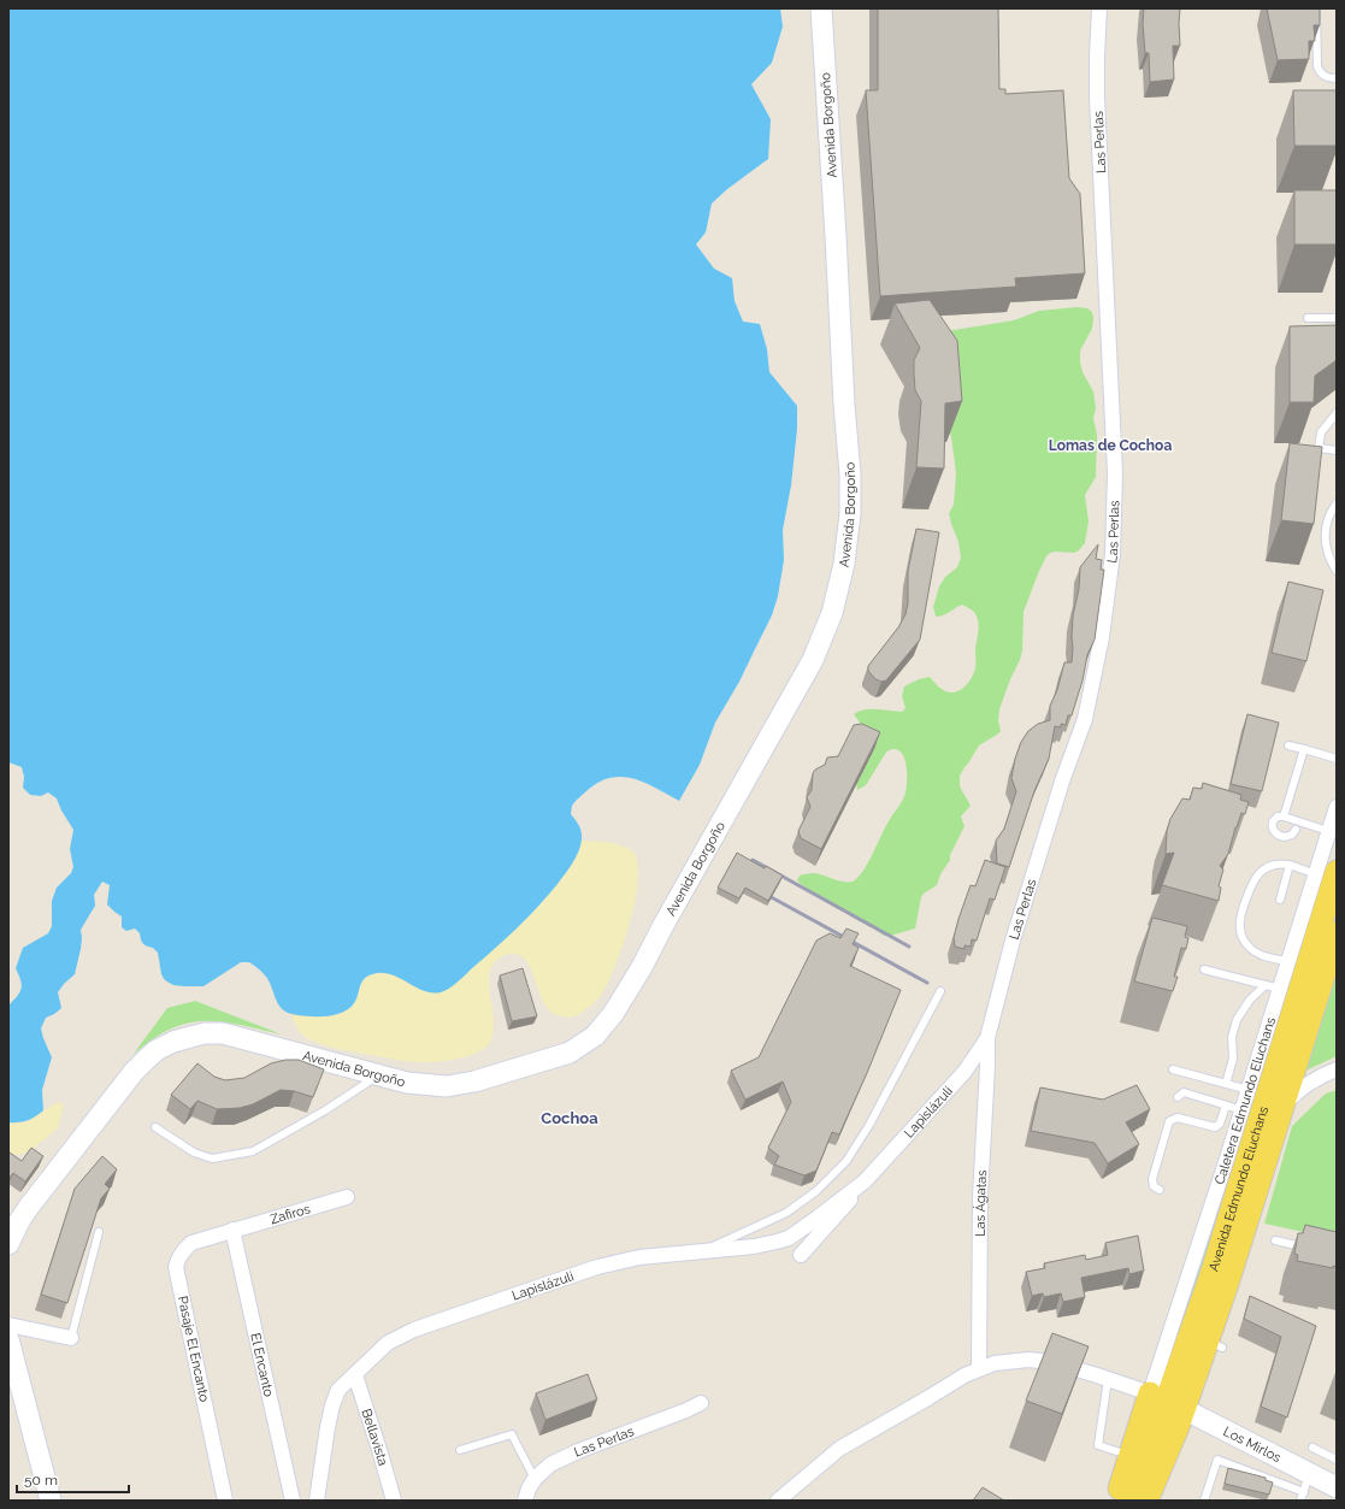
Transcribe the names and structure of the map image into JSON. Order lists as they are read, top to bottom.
{
  "streets": {
    "main road": ["Avenida Borgoño", "Avenida Edmundo Eluchans", "Los Mirlos"],
    "street": [
      "Las Perlas",
      "Caletera Edmundo Eluchans",
      "Lapislázuli",
      "Las Ágatas",
      "Zafiros",
      "Pasaje El Encanto",
      "El Encanto",
      "Bellavista"
    ]
  },
  "crossings": [
    ["Las Perlas", "Lapislázuli"],
    ["Las Perlas", "Las Ágatas"],
    ["Caletera Edmundo Eluchans", "Avenida Edmundo Eluchans"],
    ["Caletera Edmundo Eluchans", "Los Mirlos"],
    ["Lapislázuli", "Las Ágatas"],
    ["Lapislázuli", "Bellavista"],
    ["Avenida Edmundo Eluchans", "Los Mirlos"],
    ["Zafiros", "Pasaje El Encanto"],
    ["Zafiros", "El Encanto"],
    ["Pasaje El Encanto", "El Encanto"]
  ],
  "districts": ["Lomas de Cochoa", "Cochoa"],
  "scale_bar": "50 m"
}
